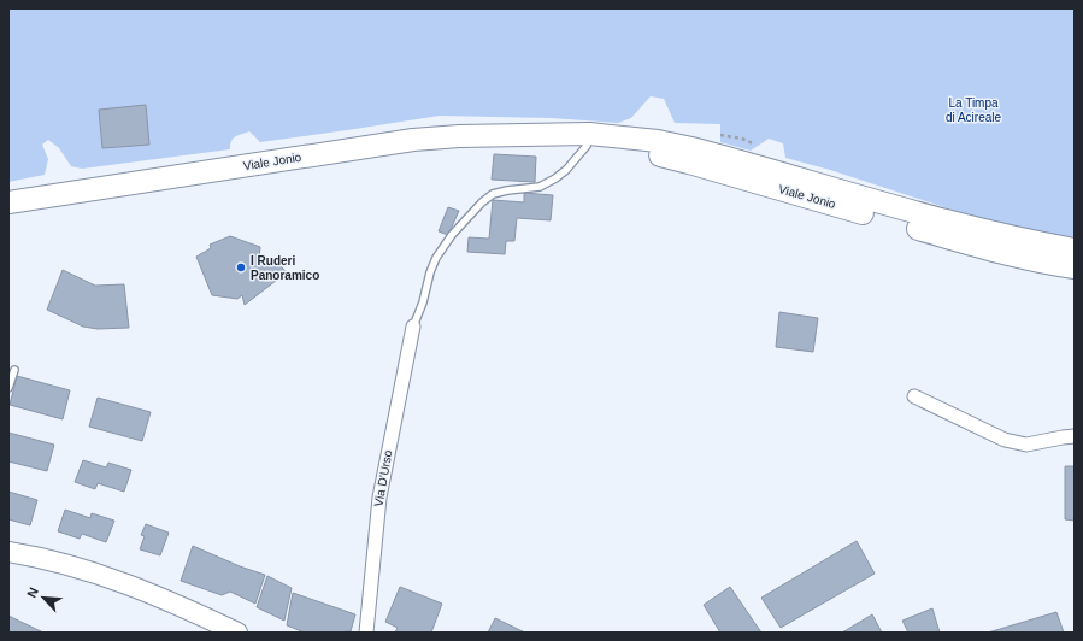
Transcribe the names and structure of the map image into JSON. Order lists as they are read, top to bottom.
{
  "streets": {
    "main road": ["Viale Jonio"],
    "street": ["Via D'Urso"]
  },
  "parks": ["La Timpa di Acireale"],
  "places": ["I Ruderi Panoramico"],
  "north": "top left"
}
